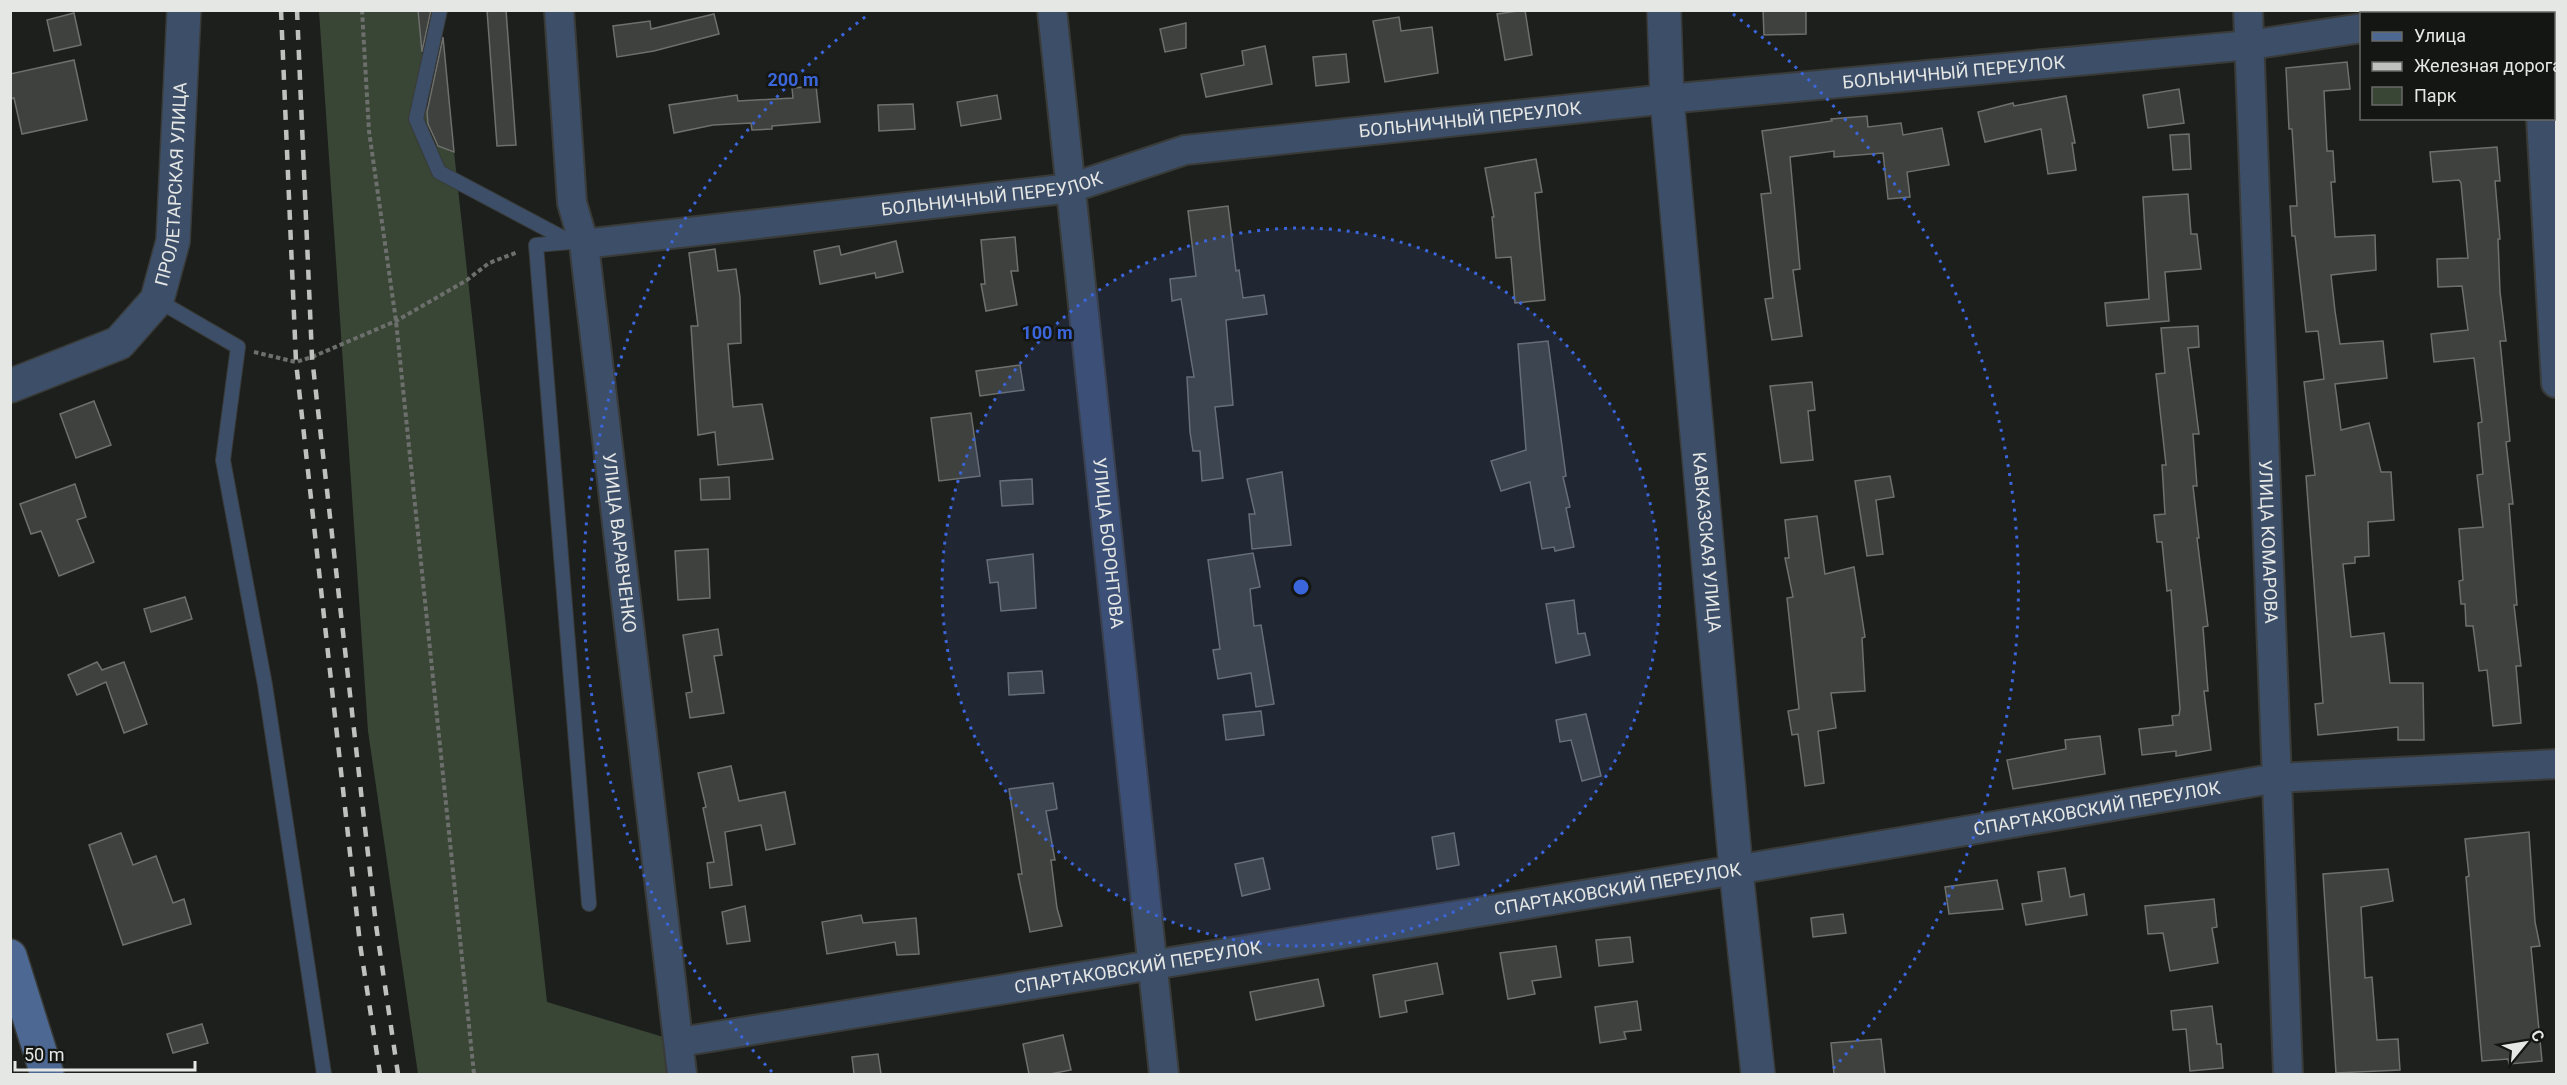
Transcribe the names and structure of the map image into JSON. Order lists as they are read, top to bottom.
{
  "streets": {
    "street": [
      "БОЛЬНИЧНЫЙ ПЕРЕУЛОК",
      "ПРОЛЕТАРСКАЯ УЛИЦА",
      "УЛИЦА ВАРАВЧЕНКО",
      "УЛИЦА БОРОНТОВА",
      "УЛИЦА КОМАРОВА",
      "КАВКАЗСКАЯ УЛИЦА",
      "СПАРТАКОВСКИЙ ПЕРЕУЛОК"
    ]
  },
  "crossings": [
    ["БОЛЬНИЧНЫЙ ПЕРЕУЛОК", "УЛИЦА ВАРАВЧЕНКО"],
    ["БОЛЬНИЧНЫЙ ПЕРЕУЛОК", "УЛИЦА БОРОНТОВА"],
    ["БОЛЬНИЧНЫЙ ПЕРЕУЛОК", "УЛИЦА КОМАРОВА"],
    ["БОЛЬНИЧНЫЙ ПЕРЕУЛОК", "КАВКАЗСКАЯ УЛИЦА"],
    ["УЛИЦА ВАРАВЧЕНКО", "СПАРТАКОВСКИЙ ПЕРЕУЛОК"],
    ["УЛИЦА БОРОНТОВА", "СПАРТАКОВСКИЙ ПЕРЕУЛОК"],
    ["УЛИЦА КОМАРОВА", "СПАРТАКОВСКИЙ ПЕРЕУЛОК"],
    ["КАВКАЗСКАЯ УЛИЦА", "СПАРТАКОВСКИЙ ПЕРЕУЛОК"]
  ],
  "legend": ["Улица", "Железная дорога", "Парк"],
  "scale_bar": "50 m",
  "north": "top right",
  "rings": ["200 m", "100 m"]
}
